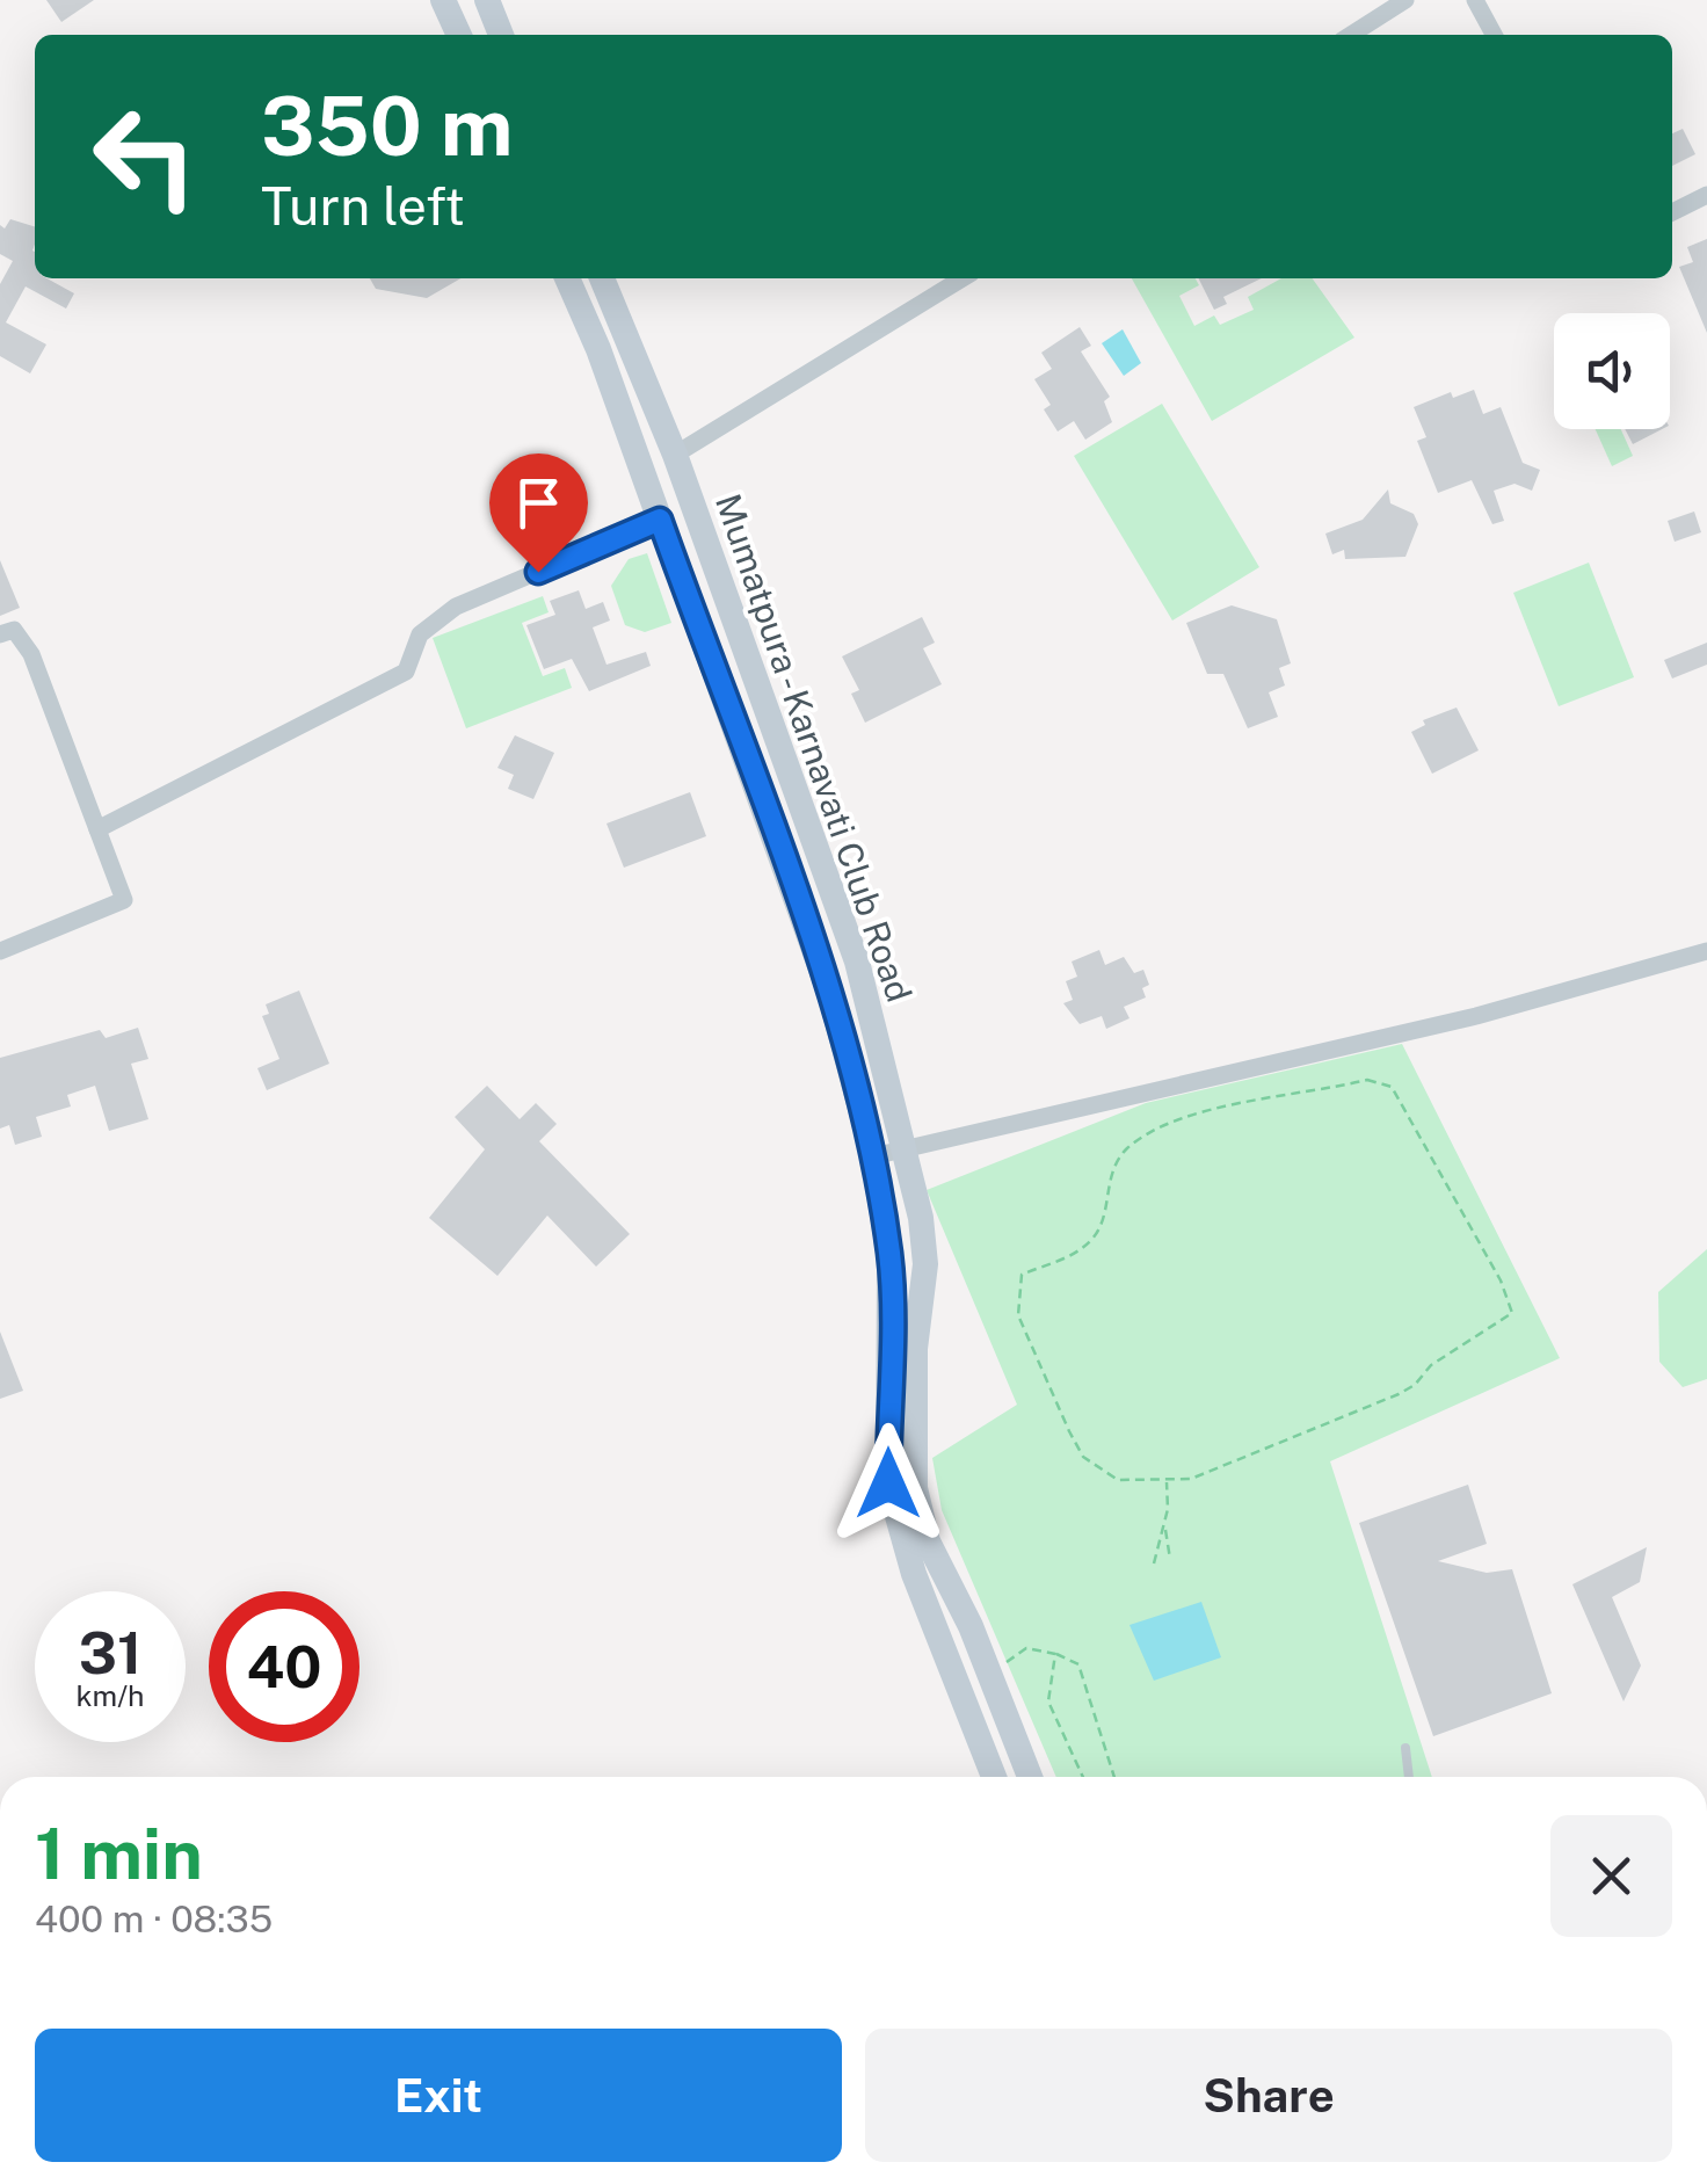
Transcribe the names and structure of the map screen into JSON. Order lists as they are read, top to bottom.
{
  "streets": {
    "street": ["Mumatpura - Karnavati Club Road"]
  },
  "page": {
    "turn": ["350 m", "Turn left"],
    "speed": "31 km/h",
    "limit": "40",
    "heading": ["1 min", "400 m · 08:35"],
    "buttons": ["Exit", "Share"]
  }
}
